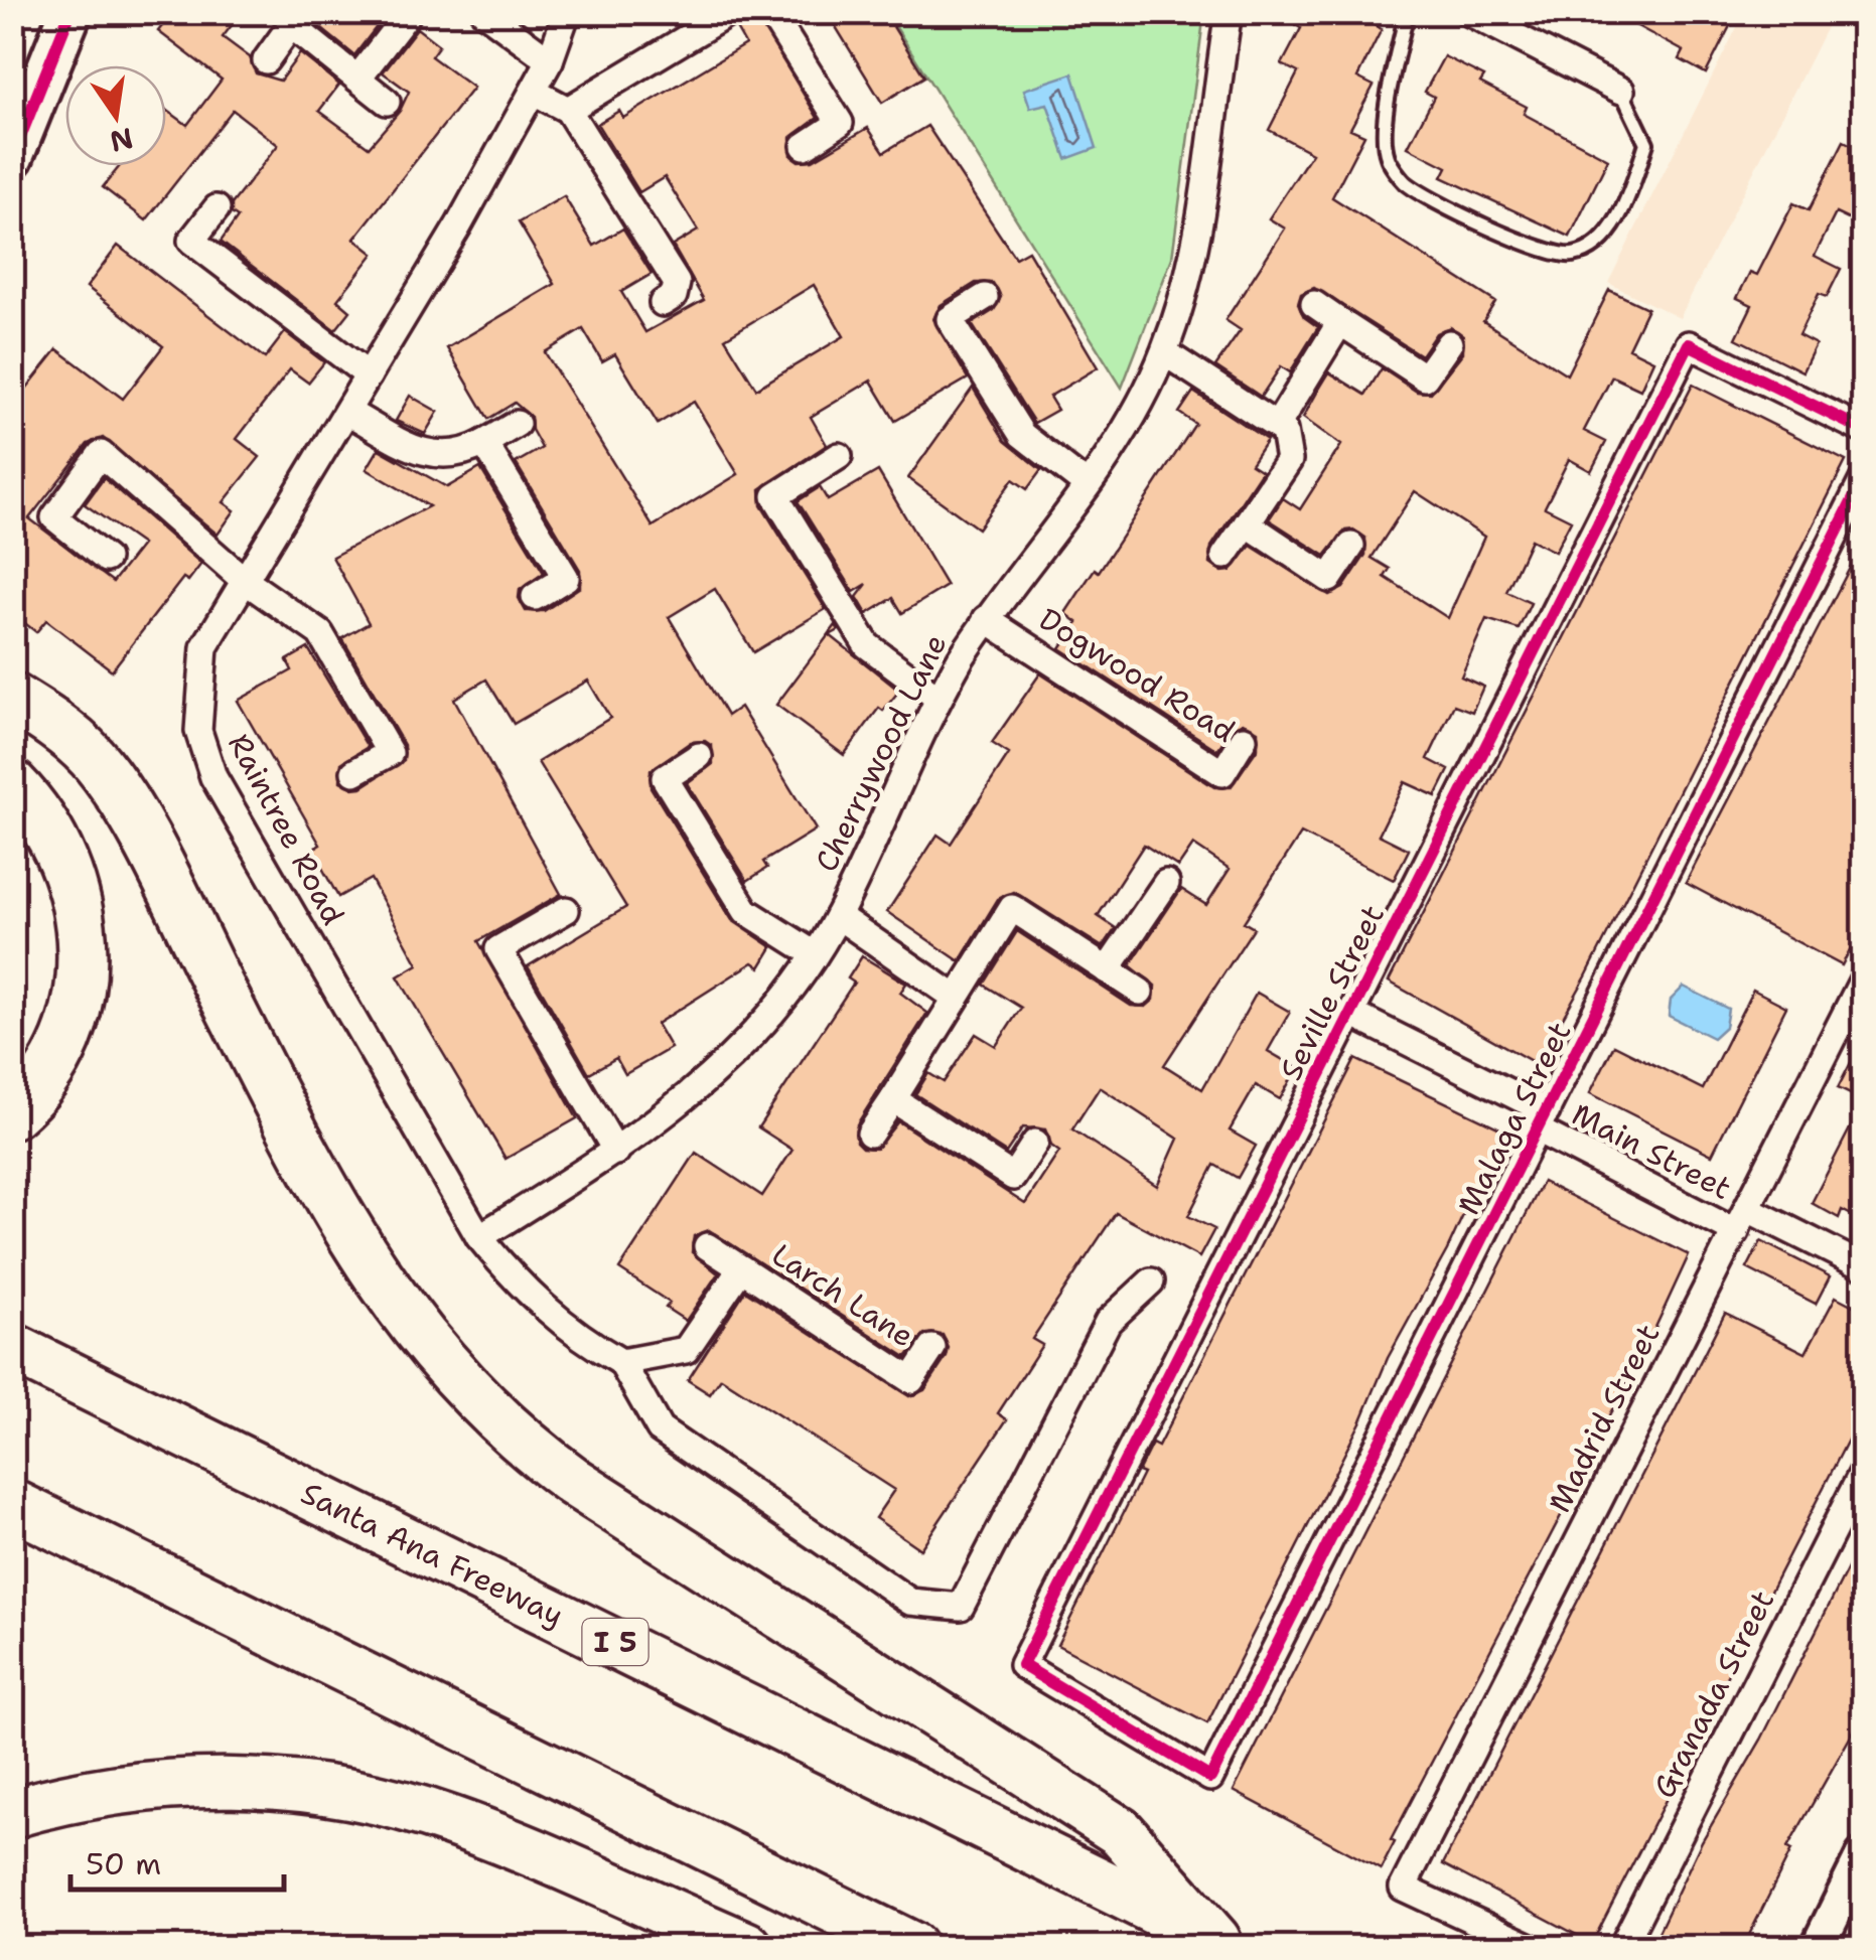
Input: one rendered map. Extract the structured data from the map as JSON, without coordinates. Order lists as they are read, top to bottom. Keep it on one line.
{"streets":{"highway":["Santa Ana Freeway","I 5"],"street":["Dogwood Road","Cherrywood Lane","Raintree Road","Seville Street","Malaga Street","Main Street","Larch Lane","Madrid Street","Granada Street"]},"crossings":[["Dogwood Road","Cherrywood Lane"],["Cherrywood Lane","Raintree Road"],["Raintree Road","Larch Lane"],["Seville Street","Malaga Street"],["Seville Street","Main Street"],["Malaga Street","Main Street"],["Main Street","Madrid Street"]],"scale_bar":"50 m","north":"bottom"}
